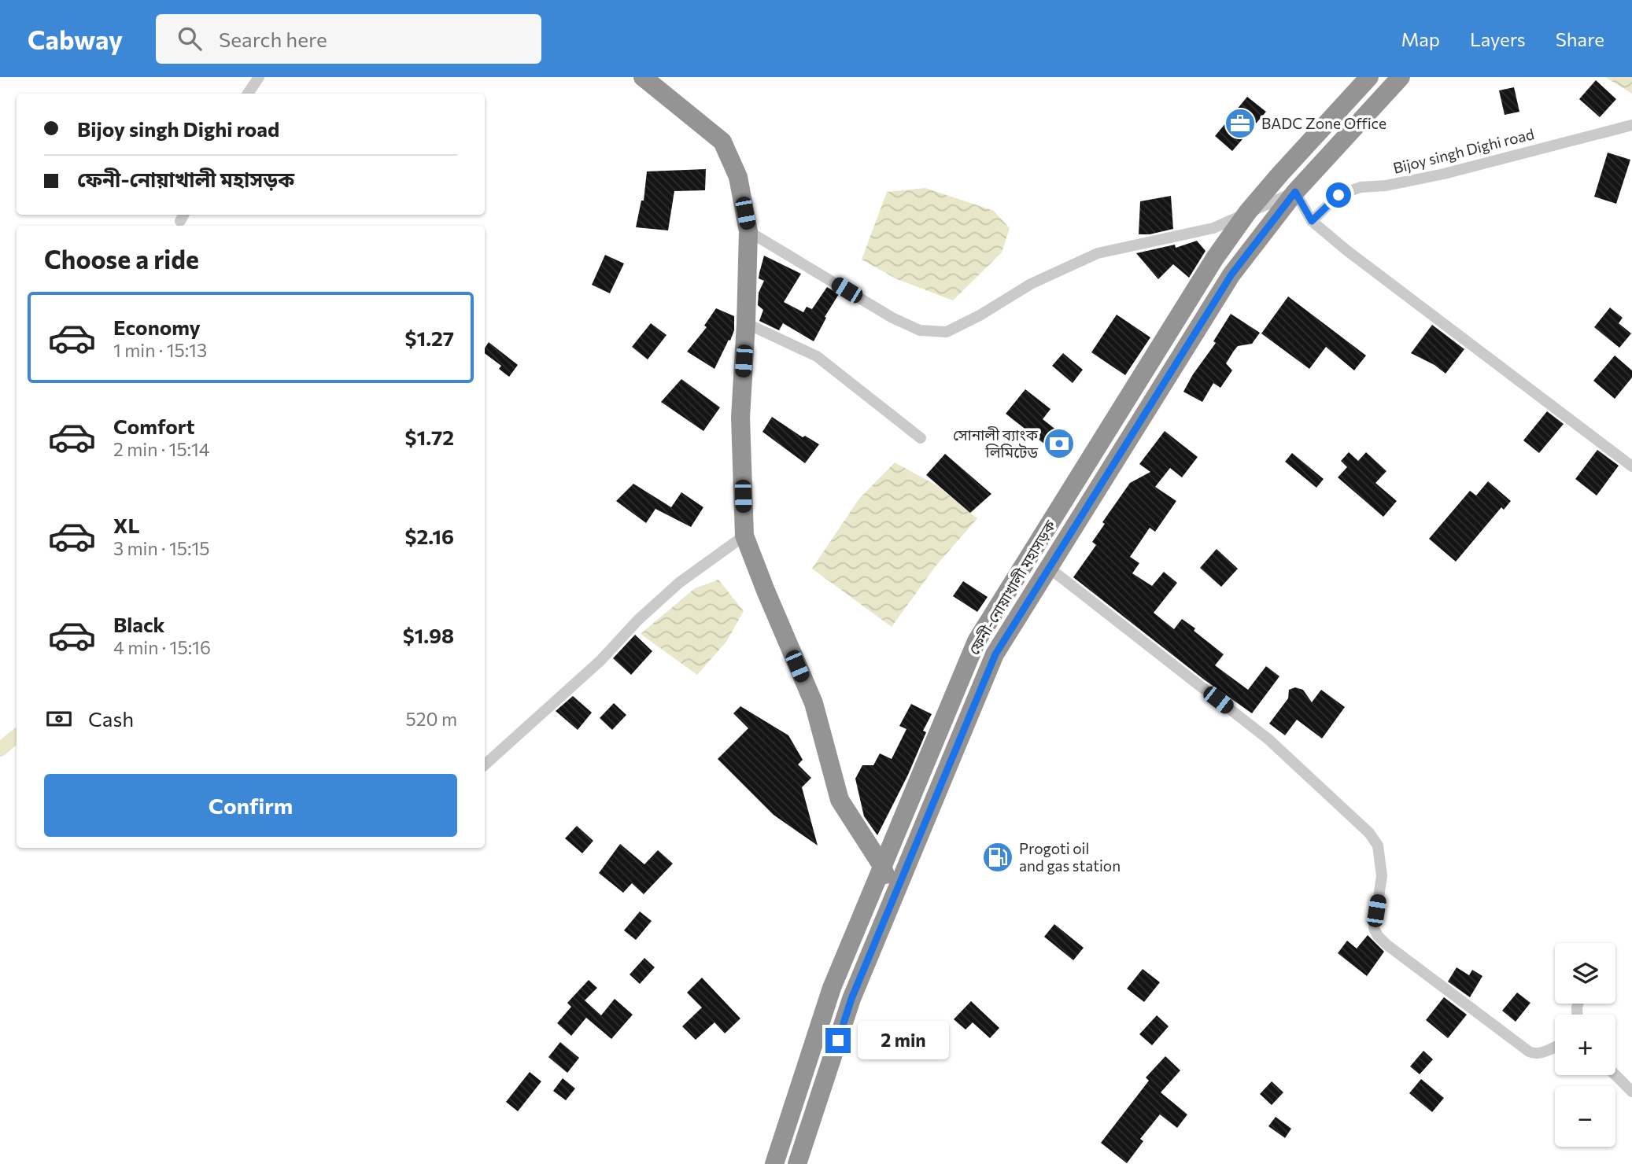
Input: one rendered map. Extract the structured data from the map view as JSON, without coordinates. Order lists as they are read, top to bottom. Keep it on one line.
{"streets":{"highway":["ফেনী-নোয়াখালী মহাসড়ক"],"street":["Bijoy singh Dighi road"]},"places":{"office":["BADC Zone Office"],"bank":["সোনালী ব্যাংক লিমিটেড"],"fuel station":["Progoti oil and gas station"]},"page":{"header":"Cabway","search":"Search here","nav":["Map","Layers","Share"],"banner":["Bijoy singh Dighi road","ফেনী-নোয়াখালী মহাসড়ক"],"heading":"Choose a ride","list":[{"name":"Economy","note":"1 min · 15:13","value":"$1.27"},{"name":"Comfort","note":"2 min · 15:14","value":"$1.72"},{"name":"XL","note":"3 min · 15:15","value":"$2.16"},{"name":"Black","note":"4 min · 15:16","value":"$1.98"}],"pay":["Cash","520 m"],"buttons":"Confirm","map_buttons":["+","−"],"bubble":"2 min"}}
